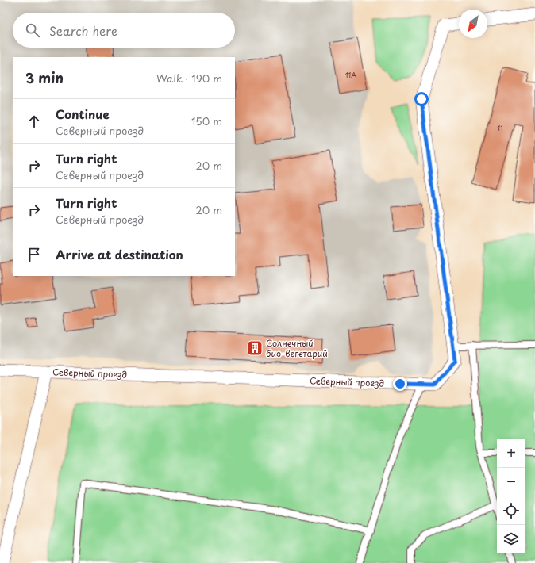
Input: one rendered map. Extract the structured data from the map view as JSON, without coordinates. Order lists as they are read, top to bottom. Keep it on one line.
{"streets":{"street":["Северный проезд"]},"places":{"building":["Солнечный био-вегетарий"]},"house_numbers":["11А","11"],"north":"bottom left","page":{"search":"Search here","heading":["3 min","Walk · 190 m"],"list":[["Continue","Северный проезд","150 m"],["Turn right","Северный проезд","20 m"],["Turn right","Северный проезд","20 m"],"Arrive at destination"],"map_buttons":["+","−"]}}
